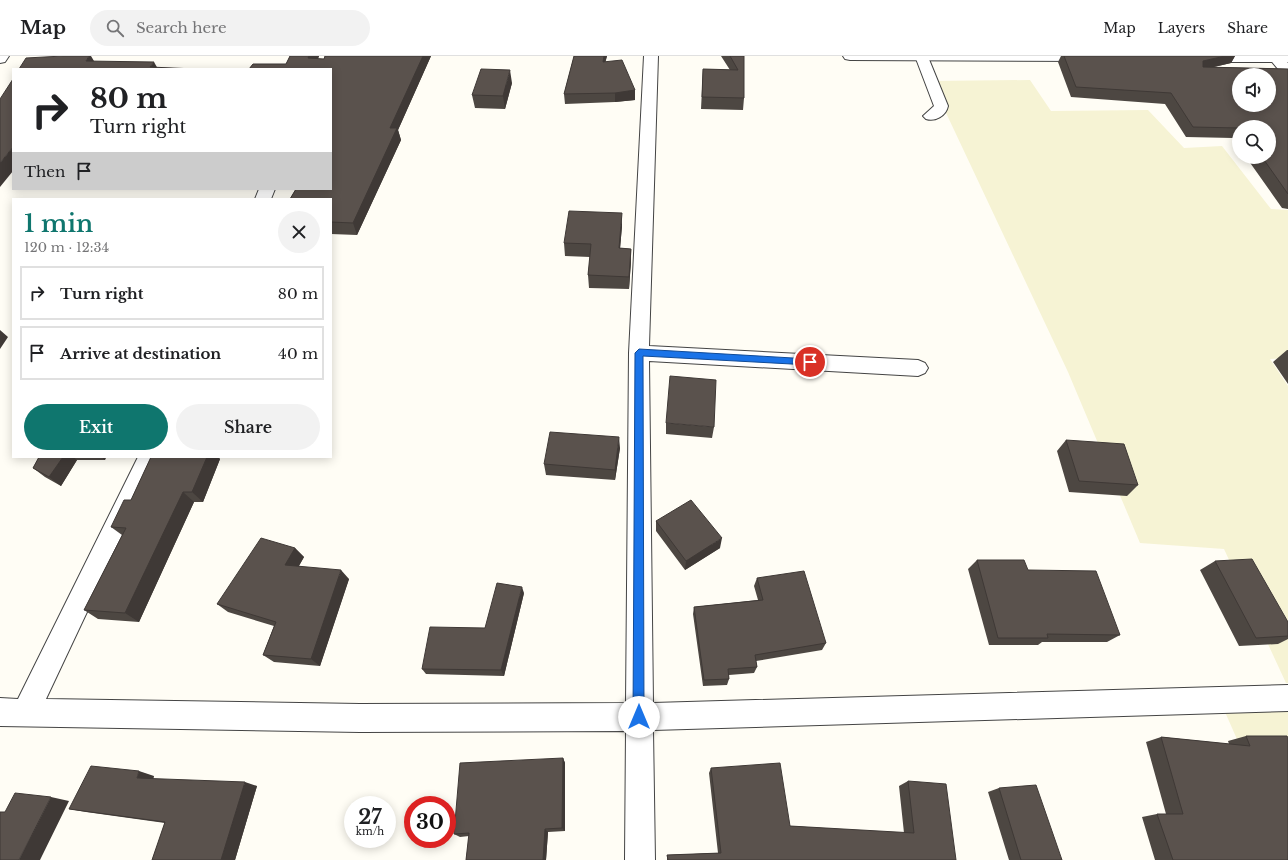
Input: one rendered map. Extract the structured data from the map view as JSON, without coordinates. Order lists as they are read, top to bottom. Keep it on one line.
{"page":{"header":"Map","search":"Search here","nav":["Map","Layers","Share"],"turn":["80 m","Turn right"],"then":"Then","heading":["1 min","120 m · 12:34"],"list":[{"name":"Turn right","value":"80 m"},{"name":"Arrive at destination","value":"40 m"}],"buttons":["Exit","Share"],"speed":"27 km/h","limit":"30"}}
